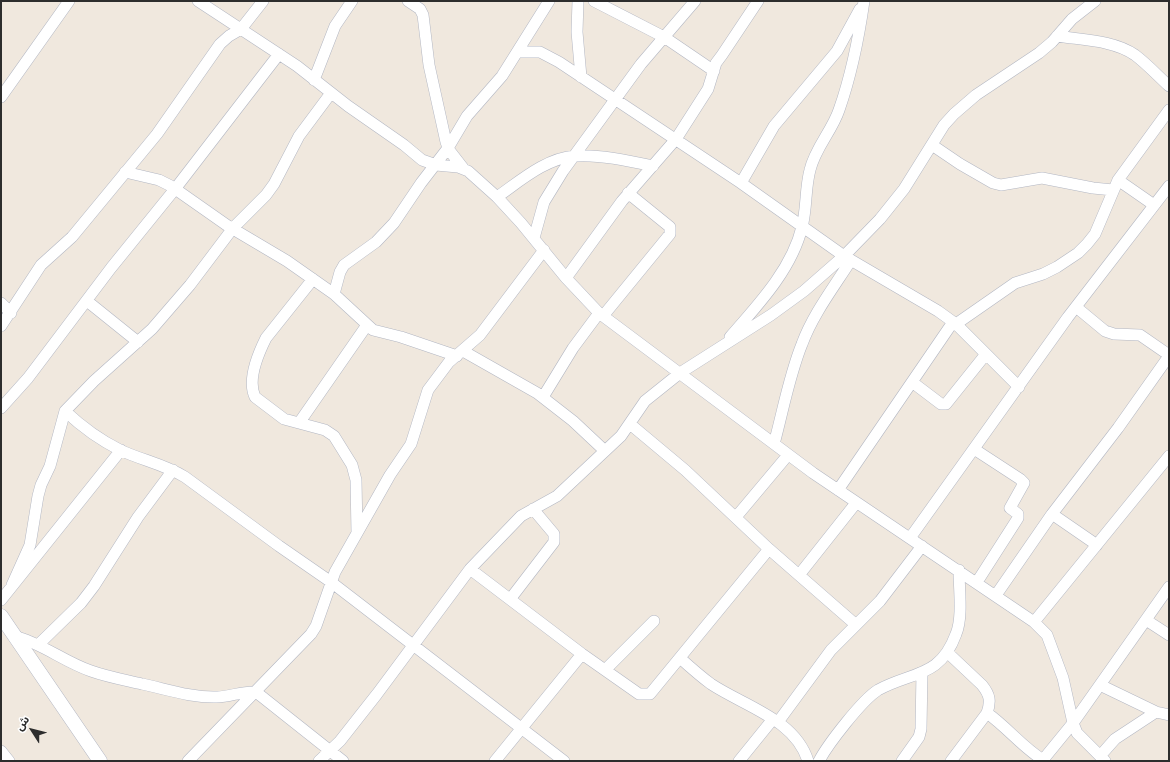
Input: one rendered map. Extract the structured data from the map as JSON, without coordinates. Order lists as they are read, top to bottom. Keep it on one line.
{"north":"top left"}
